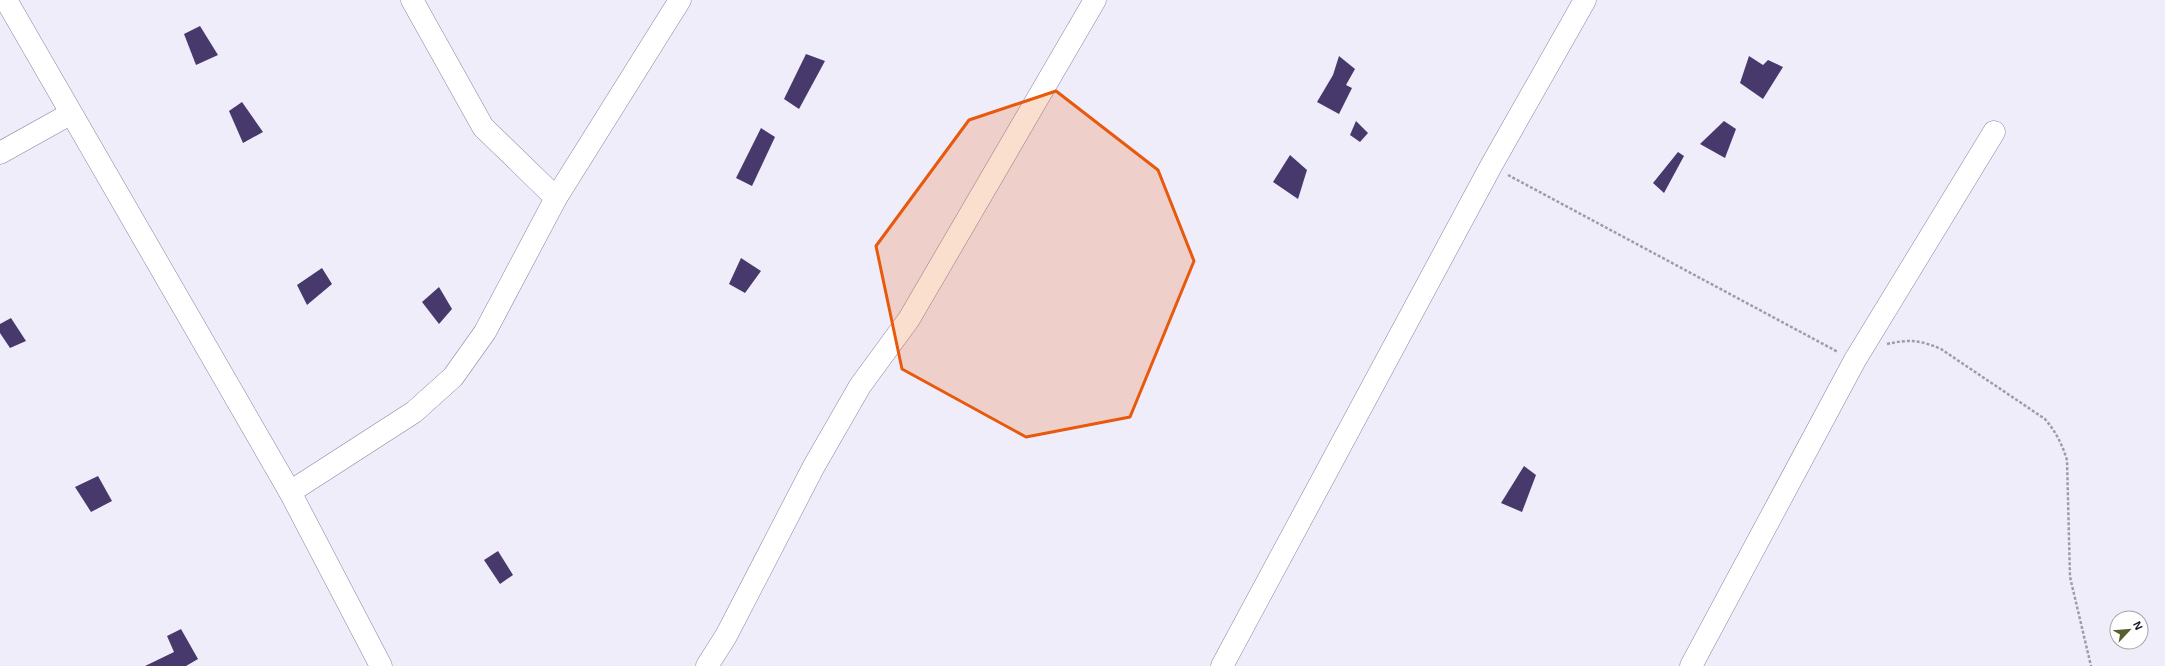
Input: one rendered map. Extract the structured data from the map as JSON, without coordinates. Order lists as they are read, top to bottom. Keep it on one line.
{"north":"top right"}
